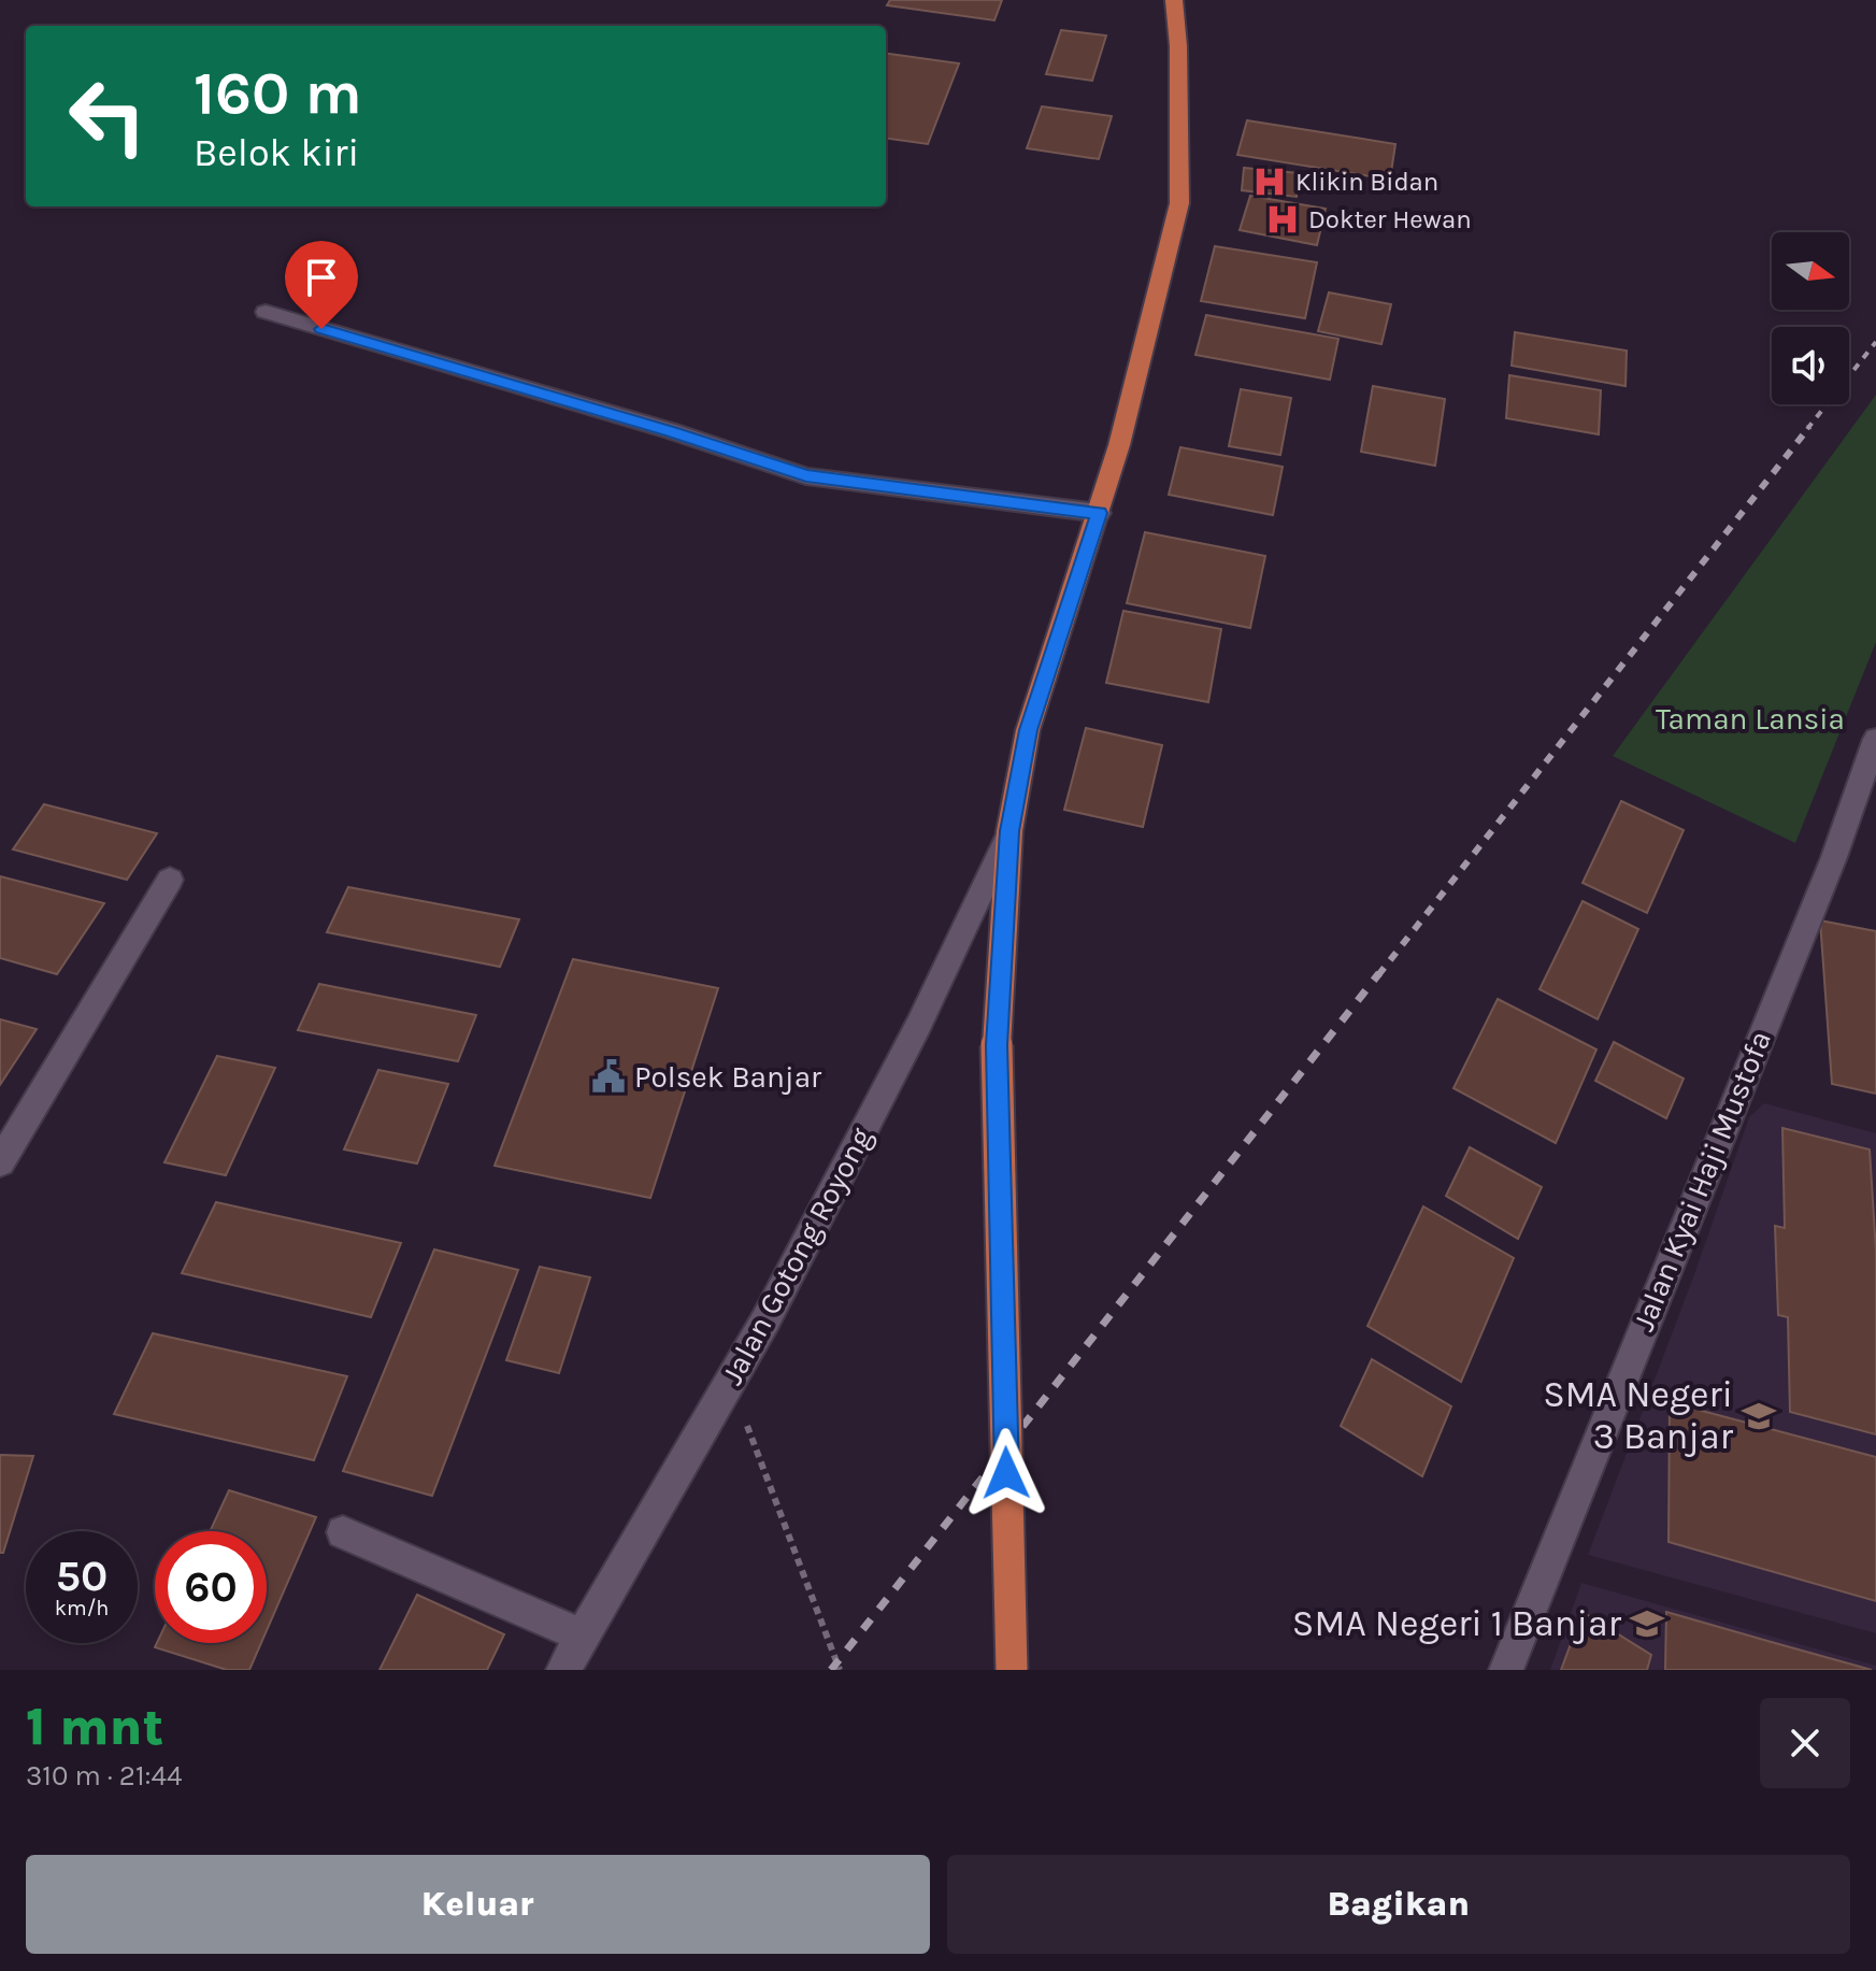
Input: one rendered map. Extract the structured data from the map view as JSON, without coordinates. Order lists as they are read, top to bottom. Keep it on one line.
{"streets":{"street":["Jalan Kyai Haji Mustofa","Jalan Gotong Royong"]},"parks":["Taman Lansia"],"places":{"hospital":["Klikin Bidan","Dokter Hewan"],"public building":["Polsek Banjar"],"school or university":["SMA Negeri 3 Banjar","SMA Negeri 1 Banjar"]},"north":"right","page":{"turn":["160 m","Belok kiri"],"speed":"50 km/h","limit":"60","heading":["1 mnt","310 m · 21:44"],"buttons":["Keluar","Bagikan"]}}
